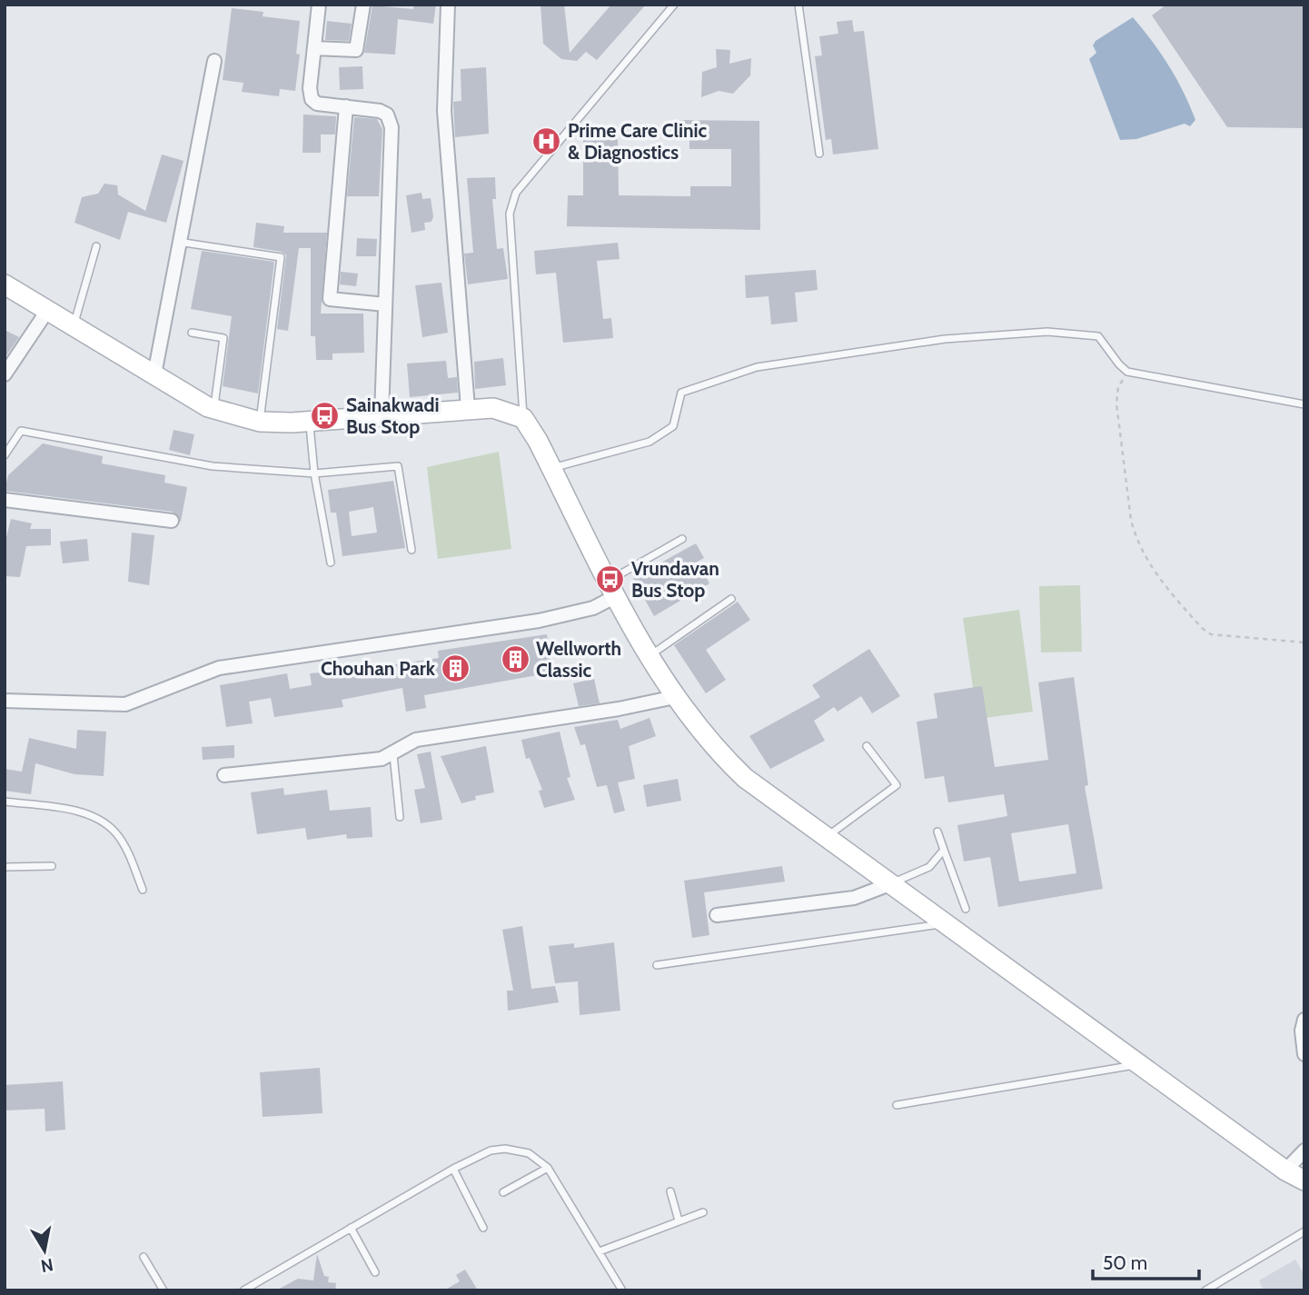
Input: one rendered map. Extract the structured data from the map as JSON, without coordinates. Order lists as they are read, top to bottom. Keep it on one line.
{"places":{"hospital":["Prime Care Clinic & Diagnostics"],"bus stop":["Sainakwadi Bus Stop","Vrundavan Bus Stop"],"building":["Wellworth Classic","Chouhan Park"]},"scale_bar":"50 m","north":"bottom"}
